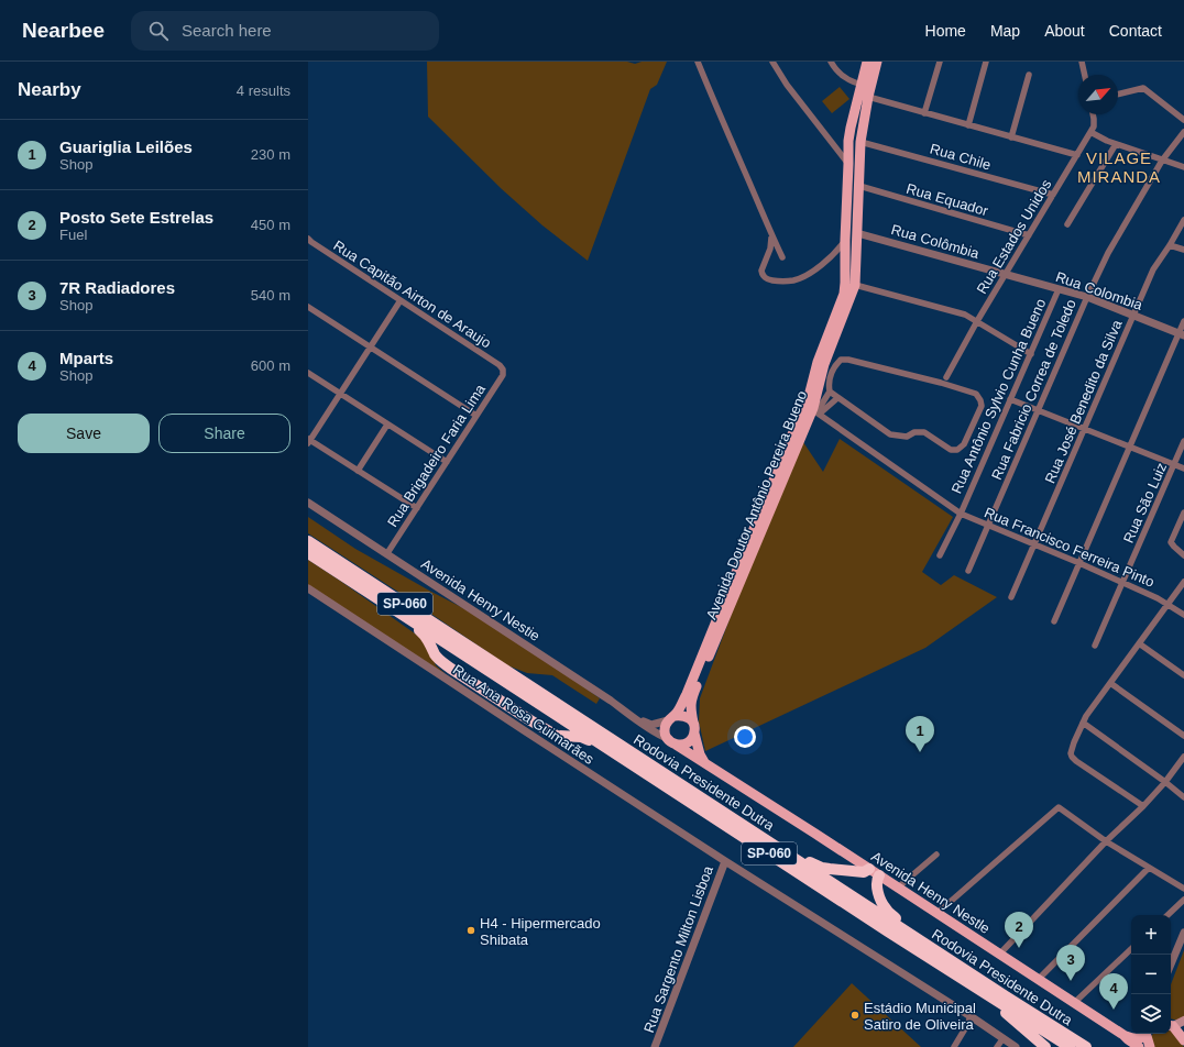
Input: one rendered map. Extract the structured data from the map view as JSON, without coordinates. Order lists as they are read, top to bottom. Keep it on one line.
{"streets":{"highway":["SP-060","Rodovia Presidente Dutra"],"main road":["Avenida Doutor Antônio Pereira Bueno","Avenida Henry Nestle"],"street":["Rua Chile","Rua Equador","Rua Estados Unidos","Rua Colômbia","Rua Colombia","Rua Capitão Airton de Araujo","Rua Fabricio Correa de Toledo","Rua Antônio Sylvio Cunha Bueno","Rua José Benedito da Silva","Rua Brigadeiro Faria Lima","Rua São Luiz","Rua Francisco Ferreira Pinto","Avenida Henry Nestie","Rua Ana Rosa Guimarães","Rua Sargento Milton Lisboa"]},"crossings":[["Rua Chile","Rua Estados Unidos"],["Rua Chile","Avenida Doutor Antônio Pereira Bueno"],["Rua Equador","Rua Estados Unidos"],["Rua Equador","Avenida Doutor Antônio Pereira Bueno"],["Rua Estados Unidos","Rua Colômbia"],["Rua Estados Unidos","Rua Colombia"],["Rua Colômbia","Rua Colombia"],["Rua Colômbia","Avenida Doutor Antônio Pereira Bueno"],["Rua Colombia","Rua Fabricio Correa de Toledo"],["Rua Colombia","Rua Antônio Sylvio Cunha Bueno"],["Rua Colombia","Rua José Benedito da Silva"],["Rua Capitão Airton de Araujo","Rua Brigadeiro Faria Lima"],["Rua Fabricio Correa de Toledo","Rua Francisco Ferreira Pinto"],["Rua Antônio Sylvio Cunha Bueno","Rua Francisco Ferreira Pinto"],["Rua José Benedito da Silva","Rua Francisco Ferreira Pinto"],["Rua Brigadeiro Faria Lima","Avenida Henry Nestie"],["Rua São Luiz","Rua Francisco Ferreira Pinto"],["Avenida Doutor Antônio Pereira Bueno","Rua Francisco Ferreira Pinto"],["Avenida Doutor Antônio Pereira Bueno","Avenida Henry Nestie"],["Avenida Doutor Antônio Pereira Bueno","Avenida Henry Nestle"],["Avenida Henry Nestie","Avenida Henry Nestle"],["Rua Ana Rosa Guimarães","Rua Sargento Milton Lisboa"]],"districts":["VILAGE MIRANDA"],"places":["H4 - Hipermercado Shibata","Estádio Municipal Satiro de Oliveira"],"north":"top right","page":{"header":"Nearbee","search":"Search here","nav":["Home","Map","About","Contact"],"heading":["Nearby","4 results"],"list":[{"mark":"1","name":"Guariglia Leilões","note":"Shop","value":"230 m"},{"mark":"2","name":"Posto Sete Estrelas","note":"Fuel","value":"450 m"},{"mark":"3","name":"7R Radiadores","note":"Shop","value":"540 m"},{"mark":"4","name":"Mparts","note":"Shop","value":"600 m"}],"buttons":["Save","Share"],"pins":["1","2","3","4"],"map_buttons":["+","−"]}}
